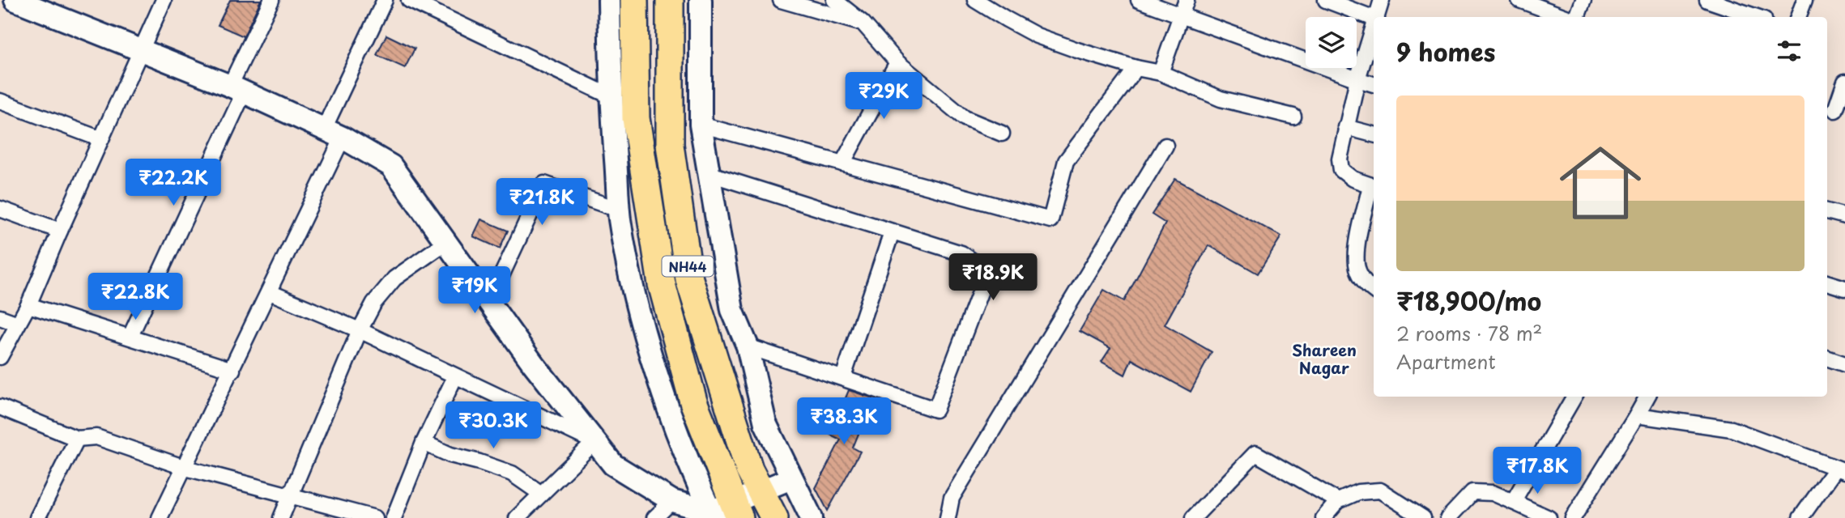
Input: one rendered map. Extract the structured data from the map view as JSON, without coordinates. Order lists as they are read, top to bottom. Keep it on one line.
{"streets":{"highway":["NH44"]},"districts":["Shareen Nagar"],"page":{"heading":"9 homes","price":["₹29K","₹22.2K","₹21.8K","₹18.9K","₹19K","₹22.8K","₹38.3K","₹30.3K","₹17.8K"],"list":[{"name":"₹18,900/mo","note":"2 rooms · 78 m² · Apartment"}]}}
